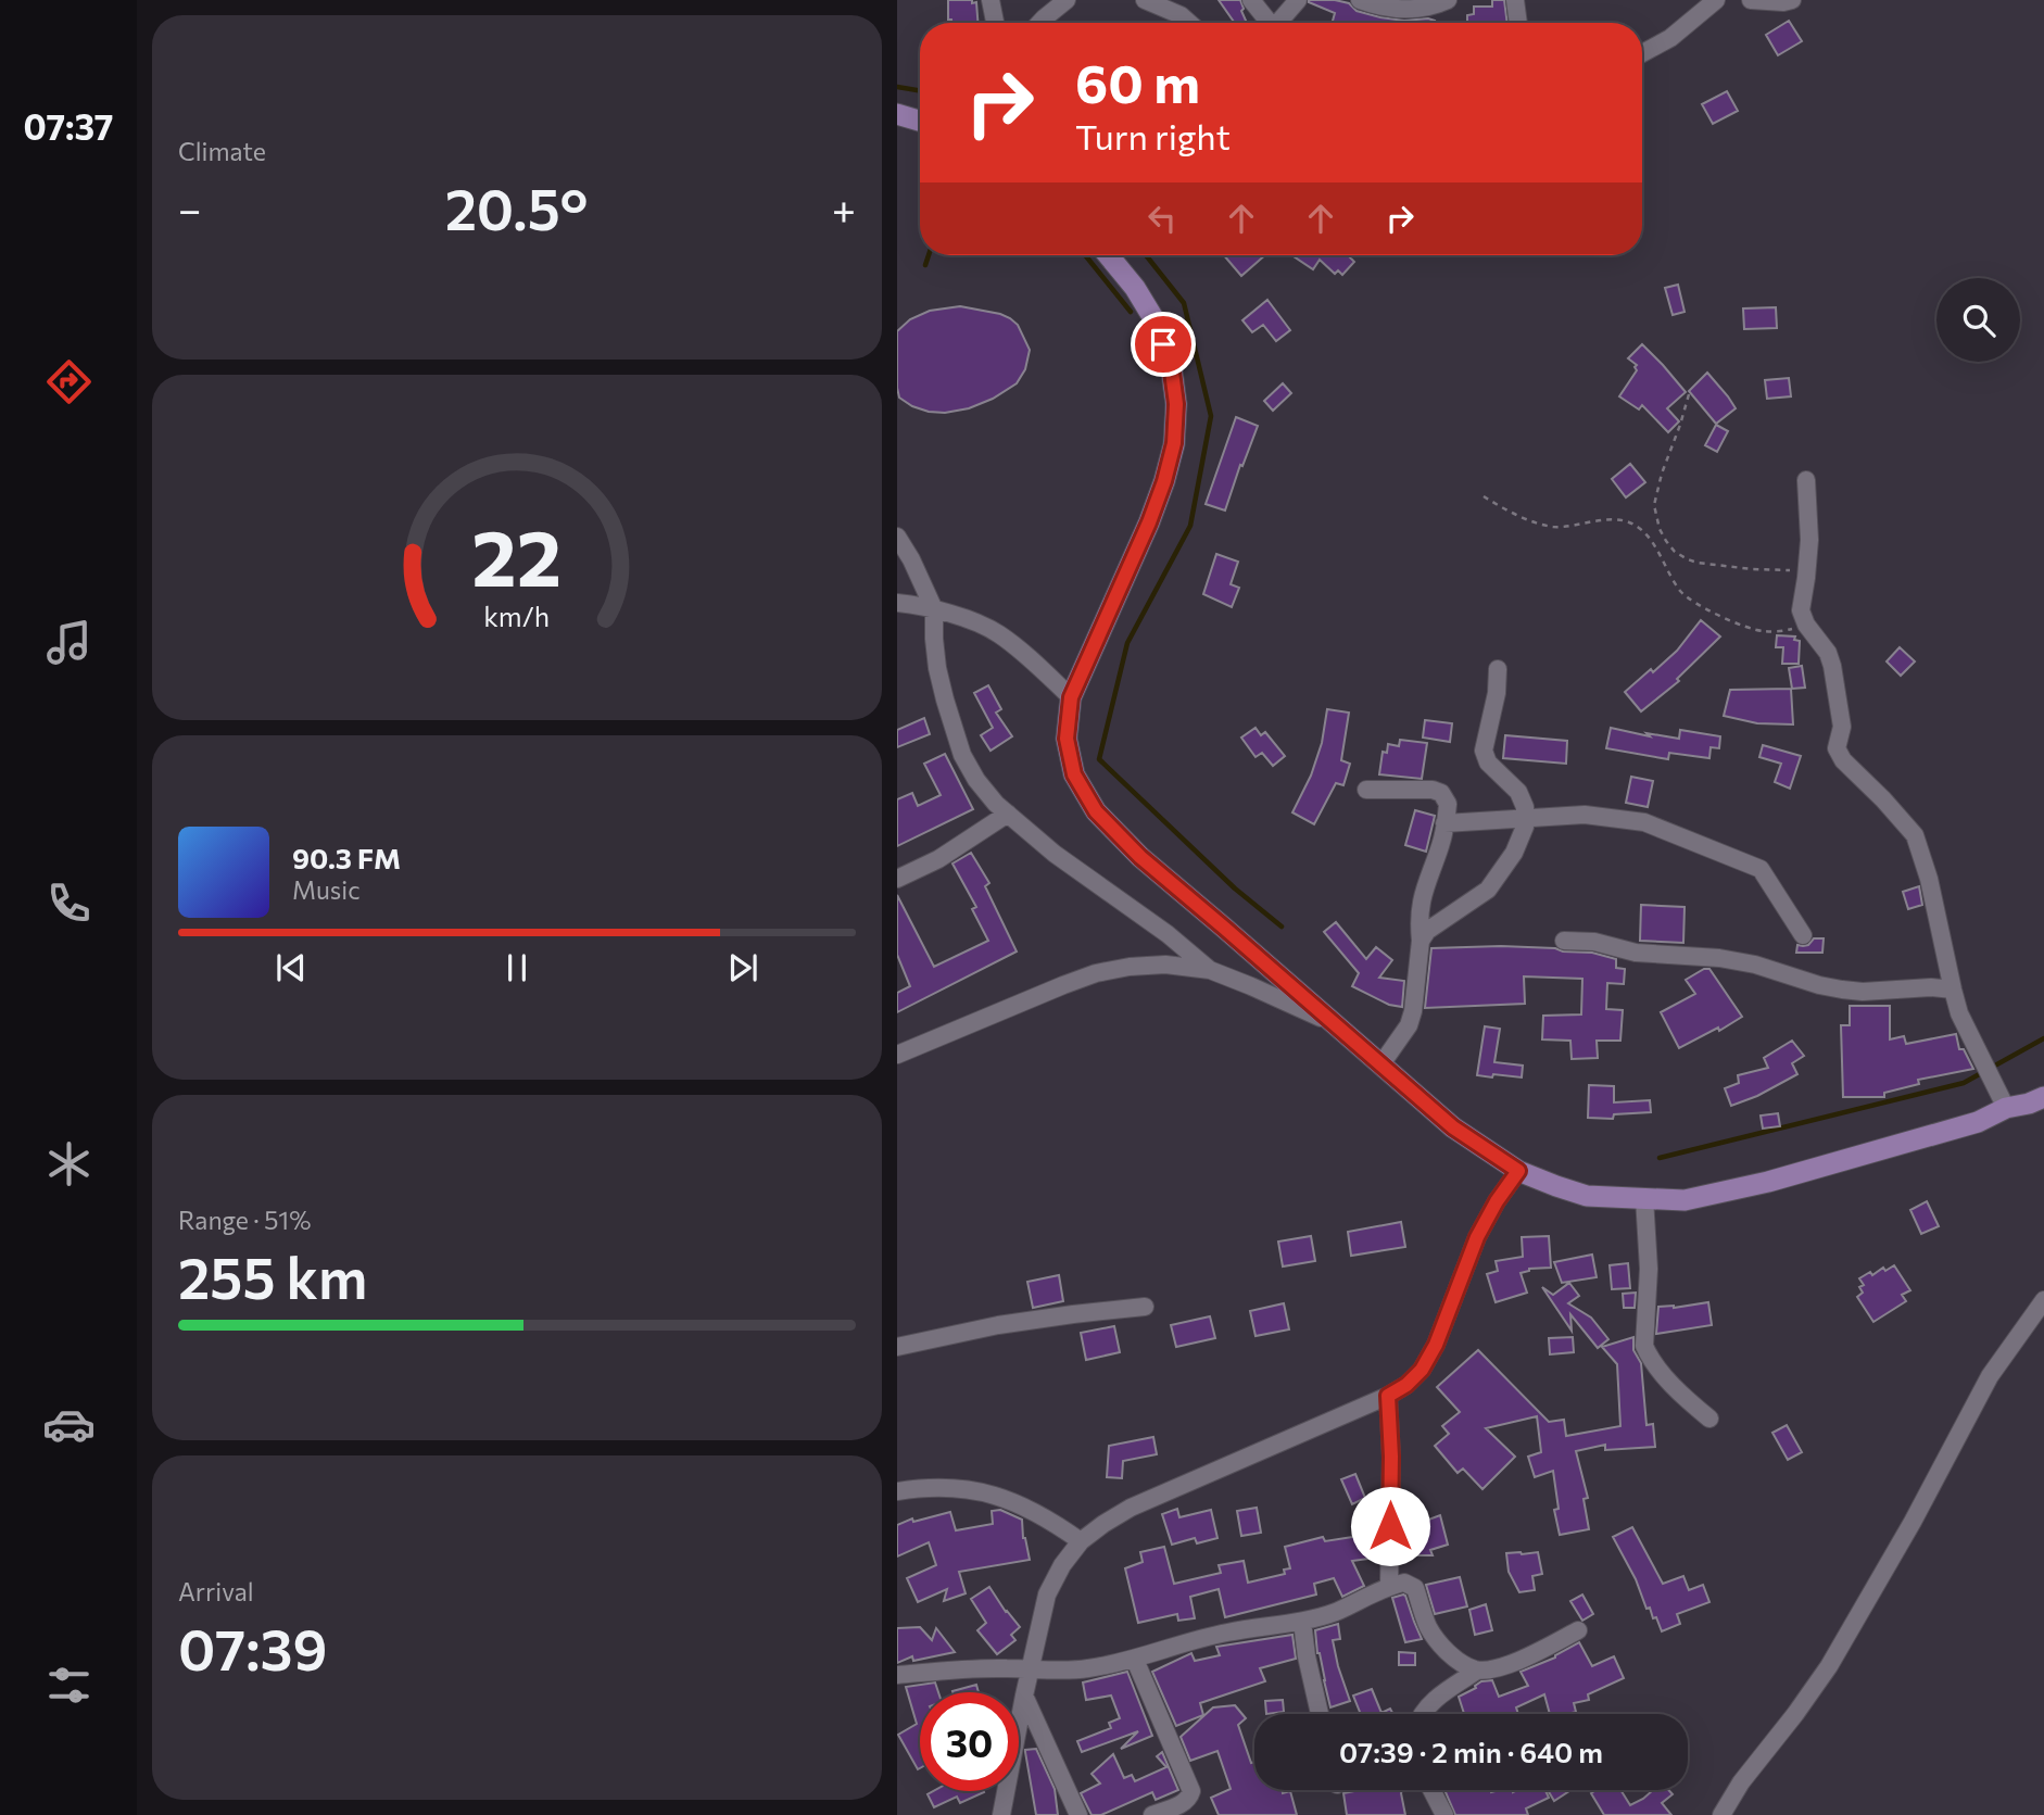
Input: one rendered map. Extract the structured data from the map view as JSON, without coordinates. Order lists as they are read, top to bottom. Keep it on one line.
{"page":{"tabs":"07:37","tile":["Climate",["Range · 51%","255 km"],["Arrival","07:39"]],"turn":["60 m","Turn right"],"heat":["−","20.5°","+"],"song":["90.3 FM","Music"],"limit":"30","trip":"07:39 · 2 min · 640 m","gauge":["22","km/h"]}}
